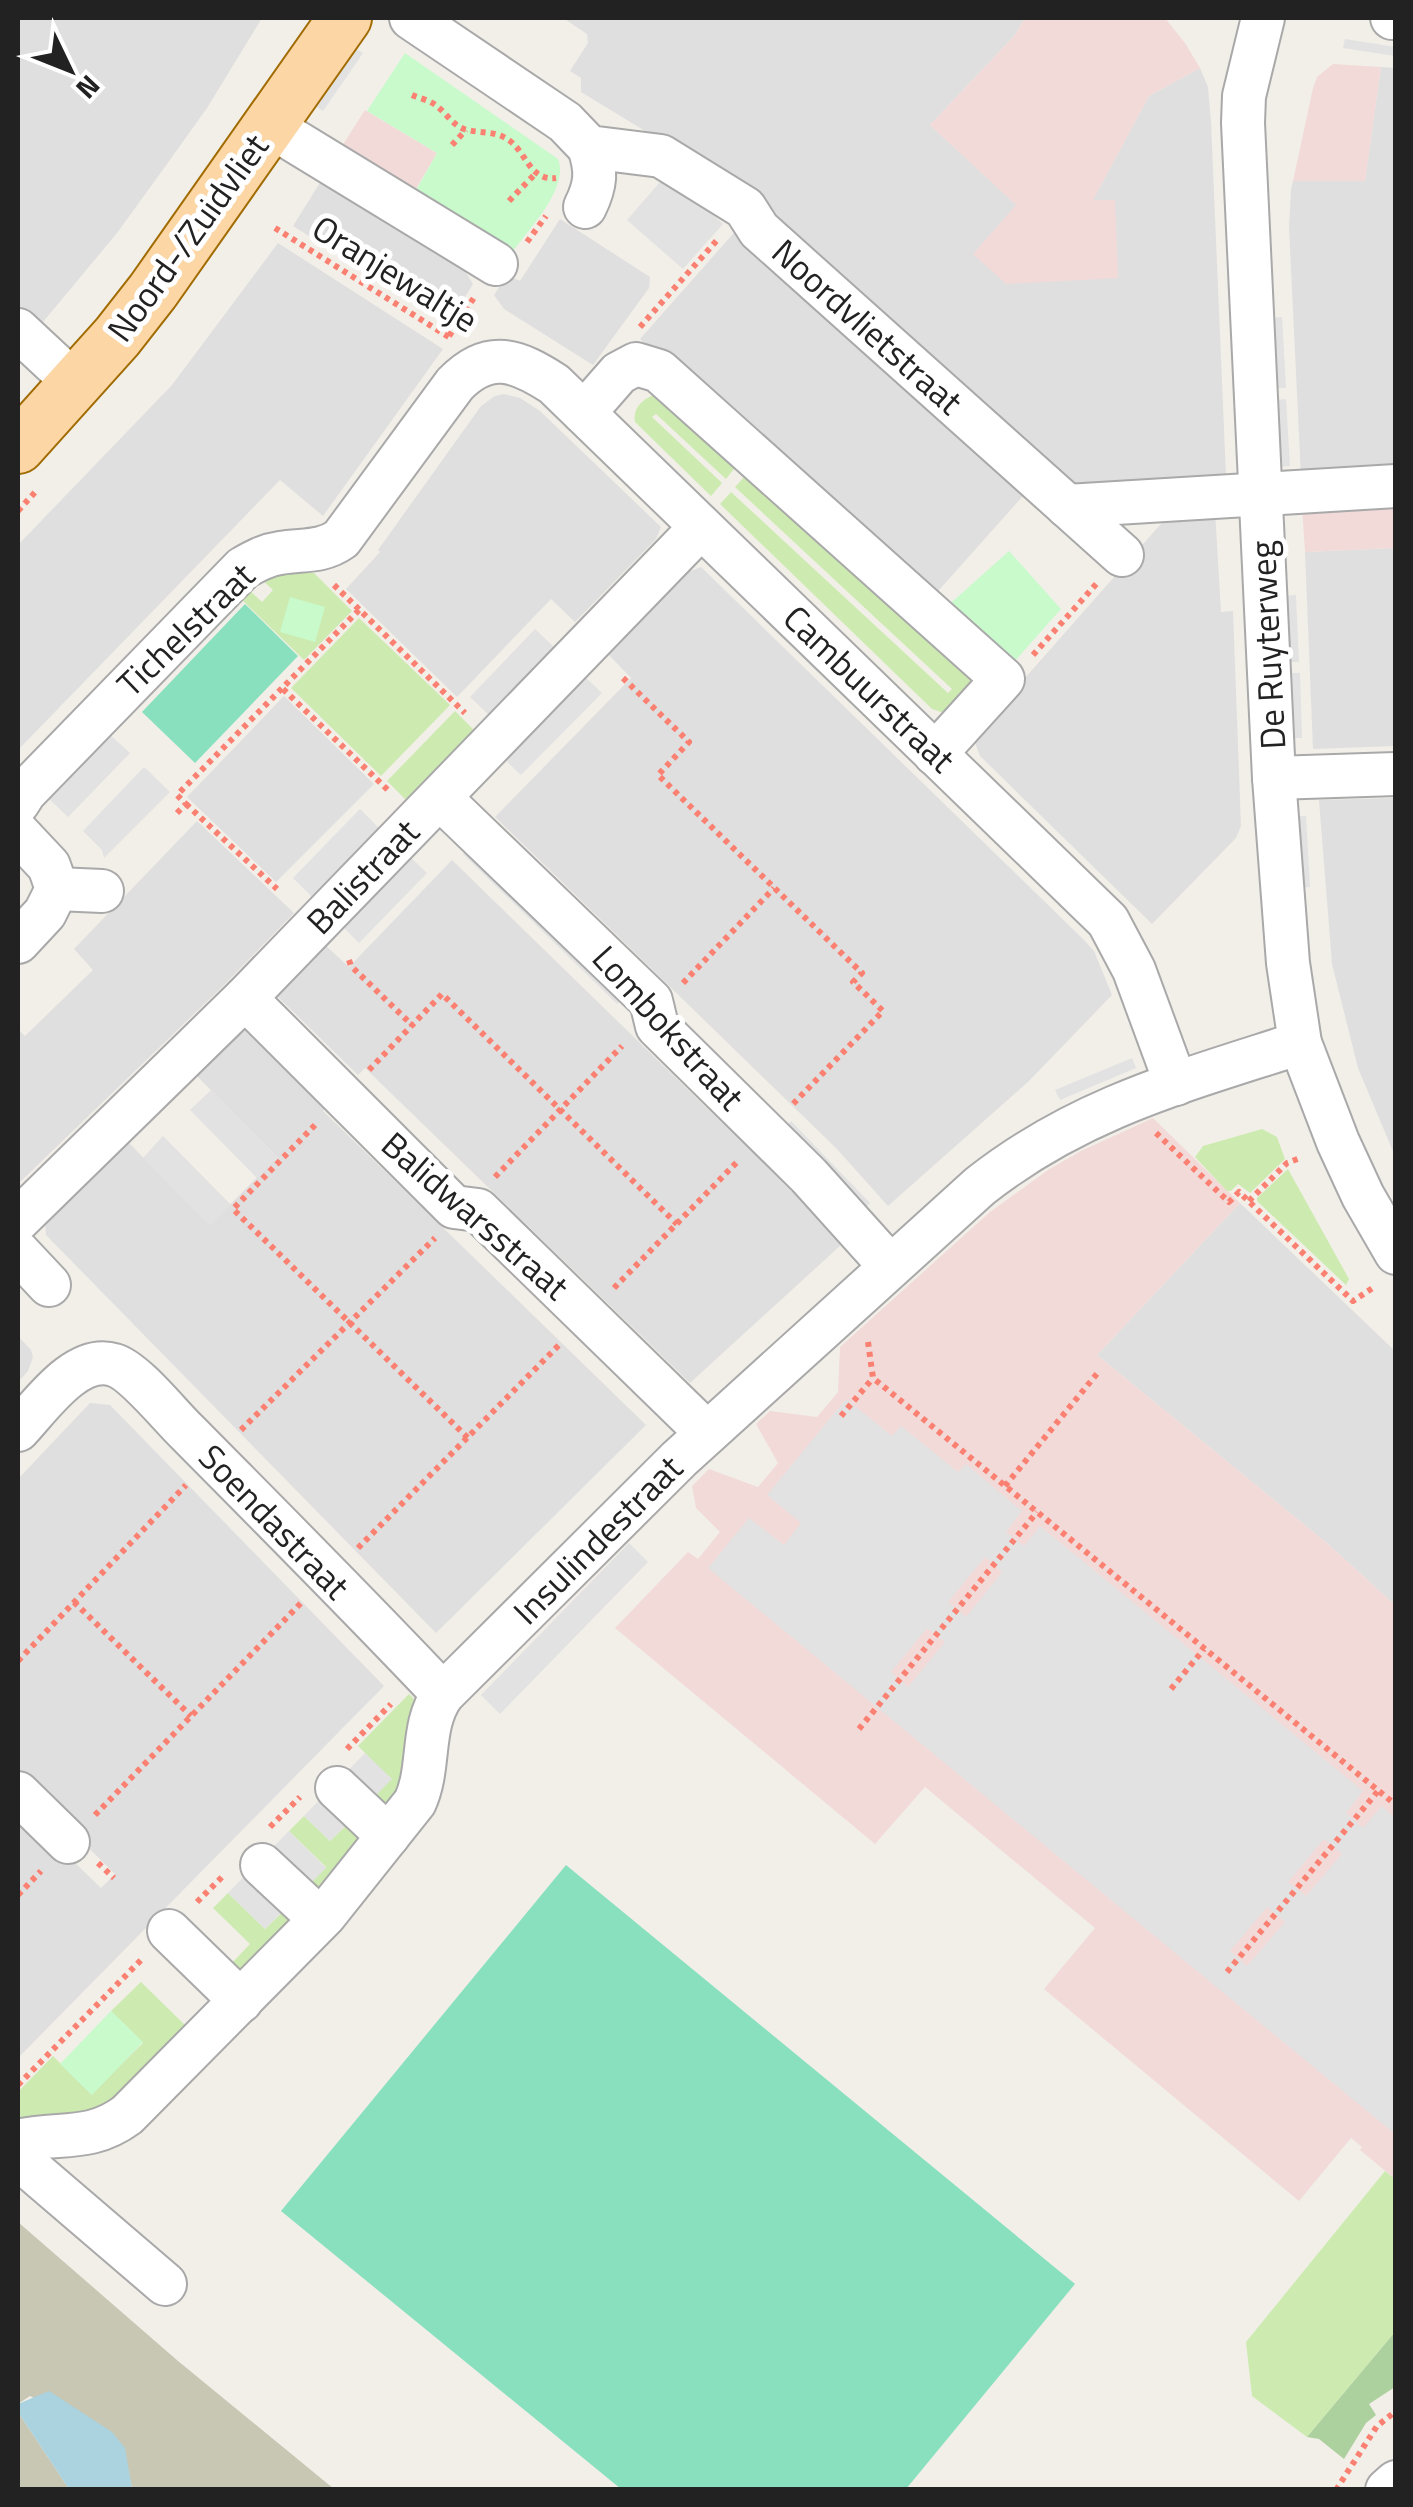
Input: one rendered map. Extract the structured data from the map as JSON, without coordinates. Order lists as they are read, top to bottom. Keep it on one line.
{"streets":{"main road":["Noord-/Zuidvliet"],"street":["Noordvlietstraat","Tichelstraat","De Ruyterweg","Cambuurstraat","Balistraat","Lombokstraat","Balidwarsstraat","Soendastraat","Insulindestraat"],"path":["Oranjewaltje"]},"crossings":[["Oranjewaltje","Cambuurstraat"],["De Ruyterweg","Insulindestraat"],["Cambuurstraat","Balistraat"],["Cambuurstraat","Insulindestraat"],["Balistraat","Lombokstraat"],["Balistraat","Balidwarsstraat"],["Lombokstraat","Insulindestraat"],["Balidwarsstraat","Insulindestraat"],["Soendastraat","Insulindestraat"]],"north":"bottom right"}
